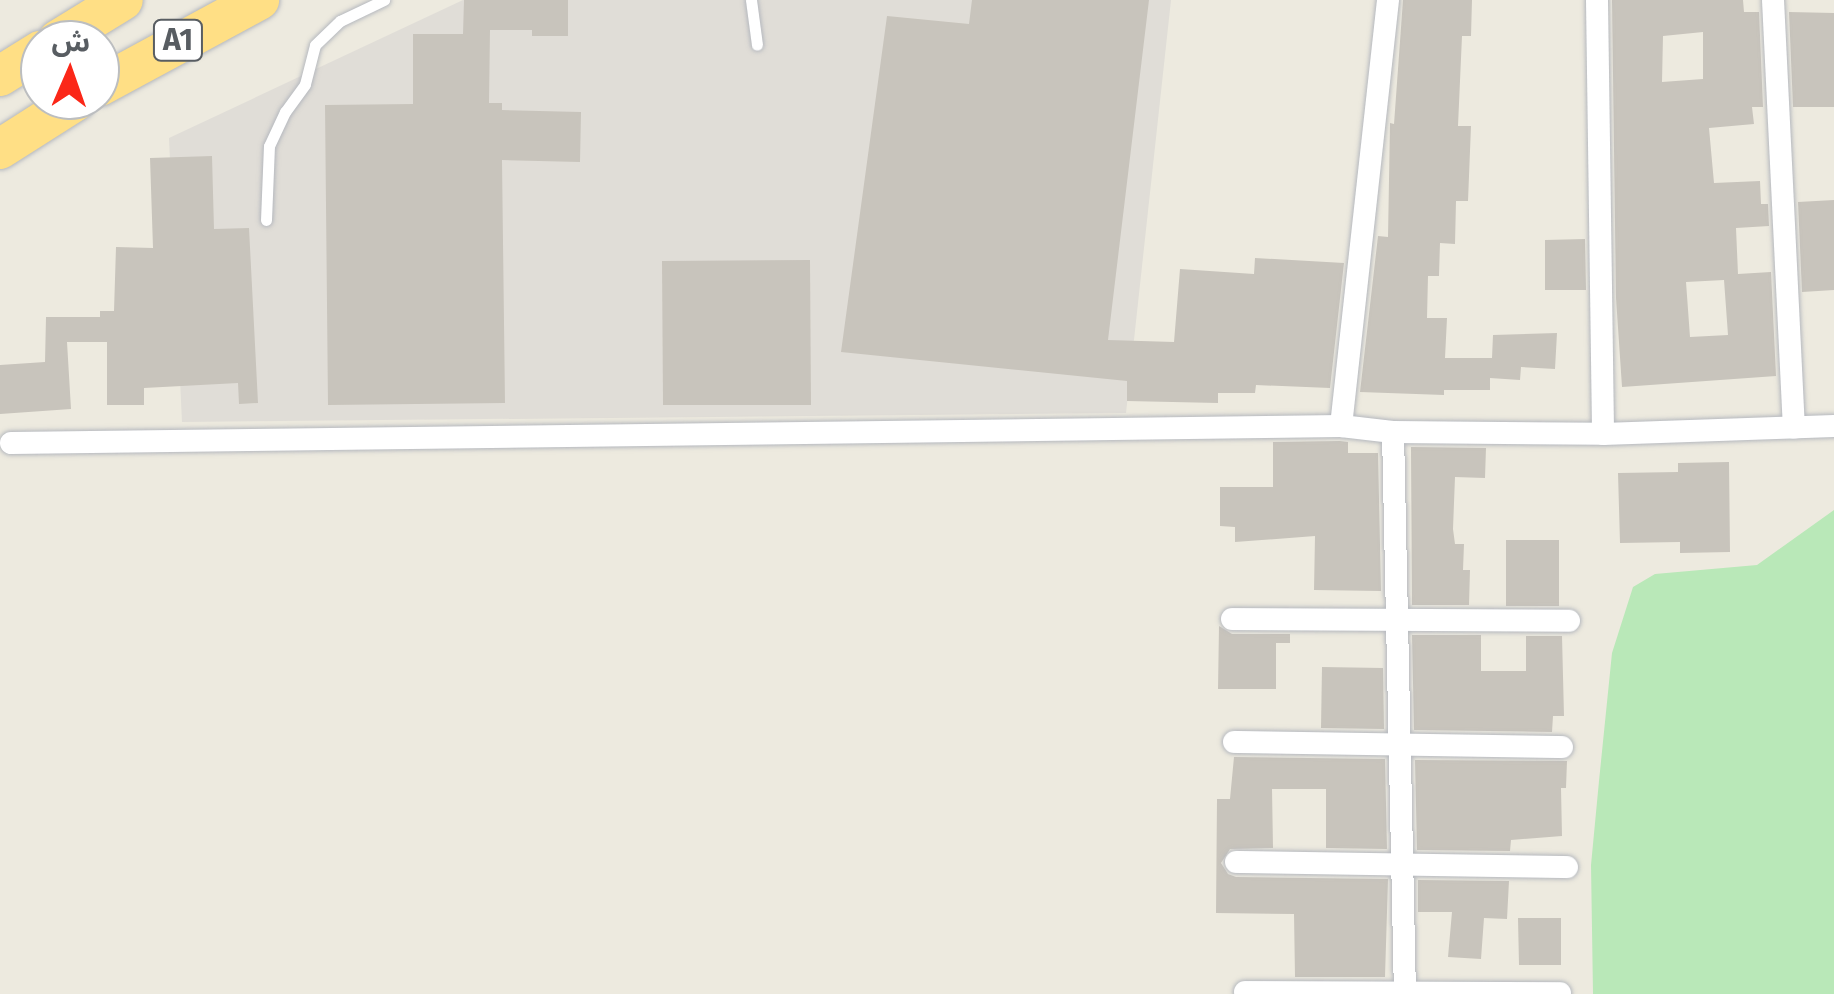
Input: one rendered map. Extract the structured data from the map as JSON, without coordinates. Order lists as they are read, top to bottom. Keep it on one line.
{"streets":{"highway":["A1"]},"north":"top"}
